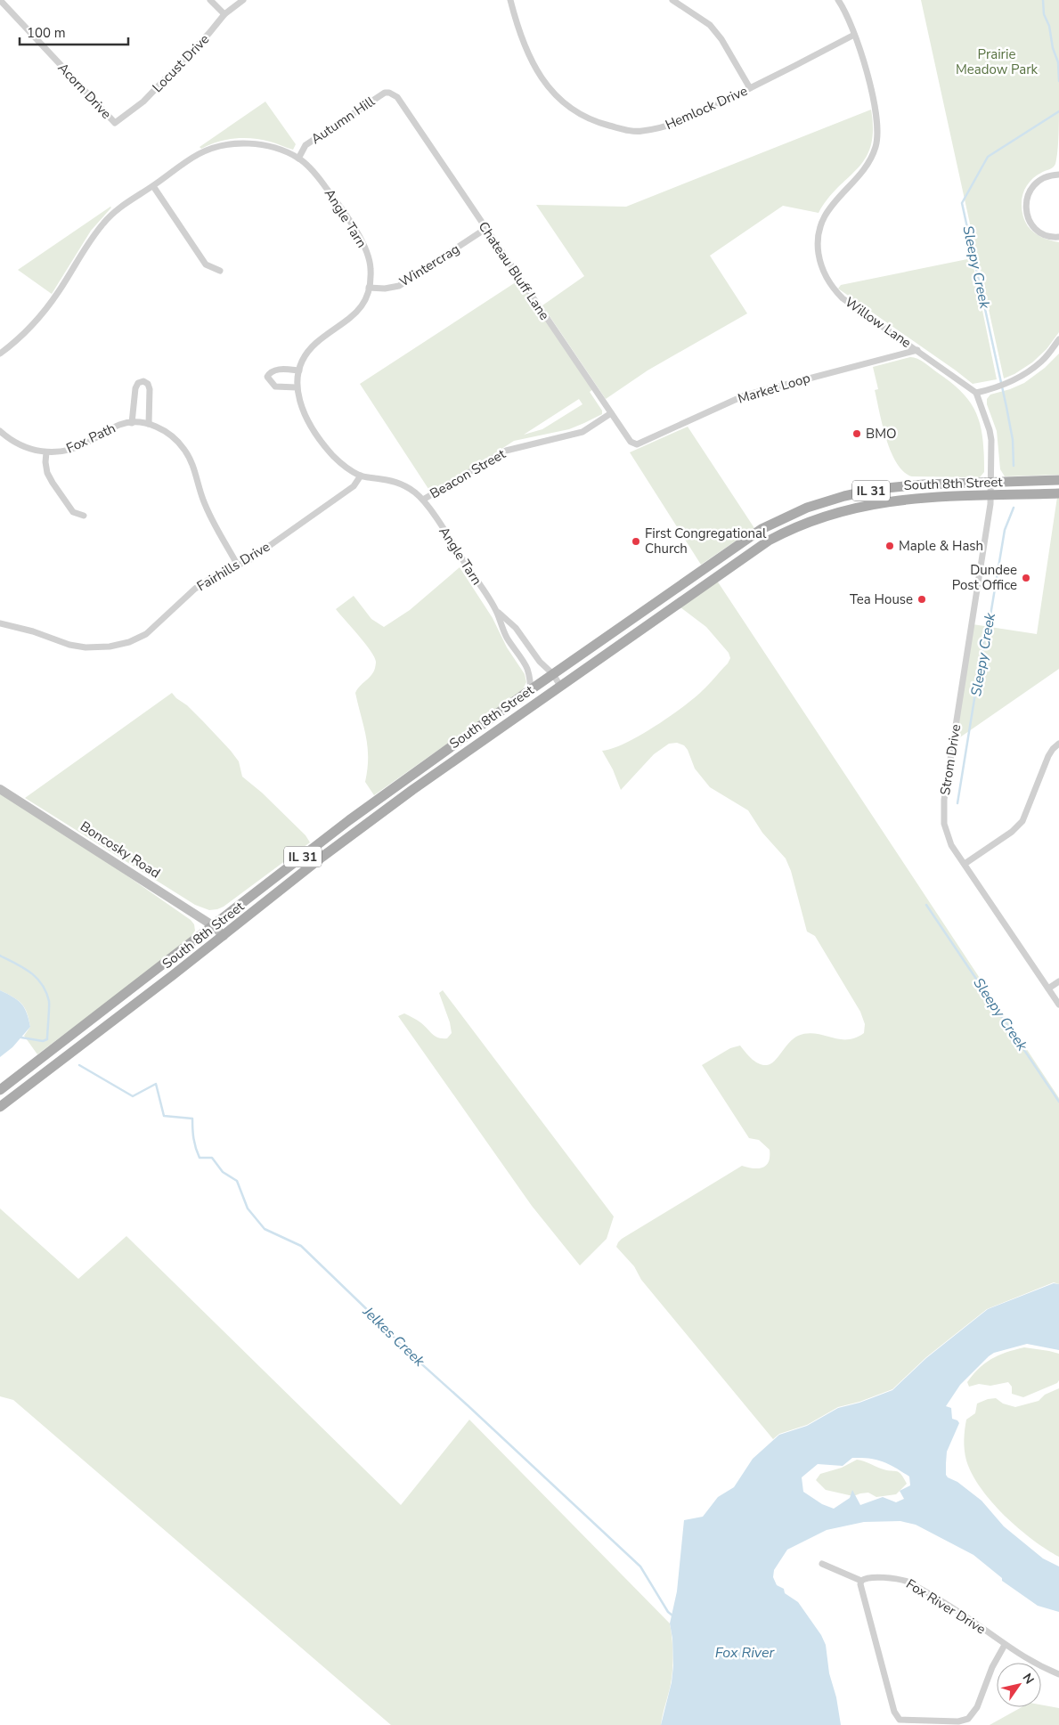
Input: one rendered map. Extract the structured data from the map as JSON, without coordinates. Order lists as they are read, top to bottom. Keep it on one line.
{"streets":{"main road":["South 8th Street","IL 31"],"street":["Locust Drive","Acorn Drive","Hemlock Drive","Autumn Hill","Angle Tarn","Wintercrag","Chateau Bluff Lane","Willow Lane","Market Loop","Fox Path","Beacon Street","Fairhills Drive","Strom Drive","Boncosky Road","Fox River Drive"]},"crossings":[["Locust Drive","Acorn Drive"],["Hemlock Drive","Willow Lane"],["Autumn Hill","Angle Tarn"],["Autumn Hill","Chateau Bluff Lane"],["Angle Tarn","Wintercrag"],["Angle Tarn","Beacon Street"],["Angle Tarn","South 8th Street"],["Angle Tarn","Fairhills Drive"],["Wintercrag","Chateau Bluff Lane"],["Chateau Bluff Lane","Market Loop"],["Chateau Bluff Lane","Beacon Street"],["Willow Lane","Market Loop"],["Fox Path","Fairhills Drive"],["South 8th Street","Strom Drive"],["South 8th Street","Boncosky Road"]],"water":["Sleepy Creek","Jelkes Creek","Fox River"],"parks":["Prairie Meadow Park"],"places":["BMO","First Congregational Church","Maple & Hash","Dundee Post Office","Tea House"],"scale_bar":"100 m","north":"top right"}
